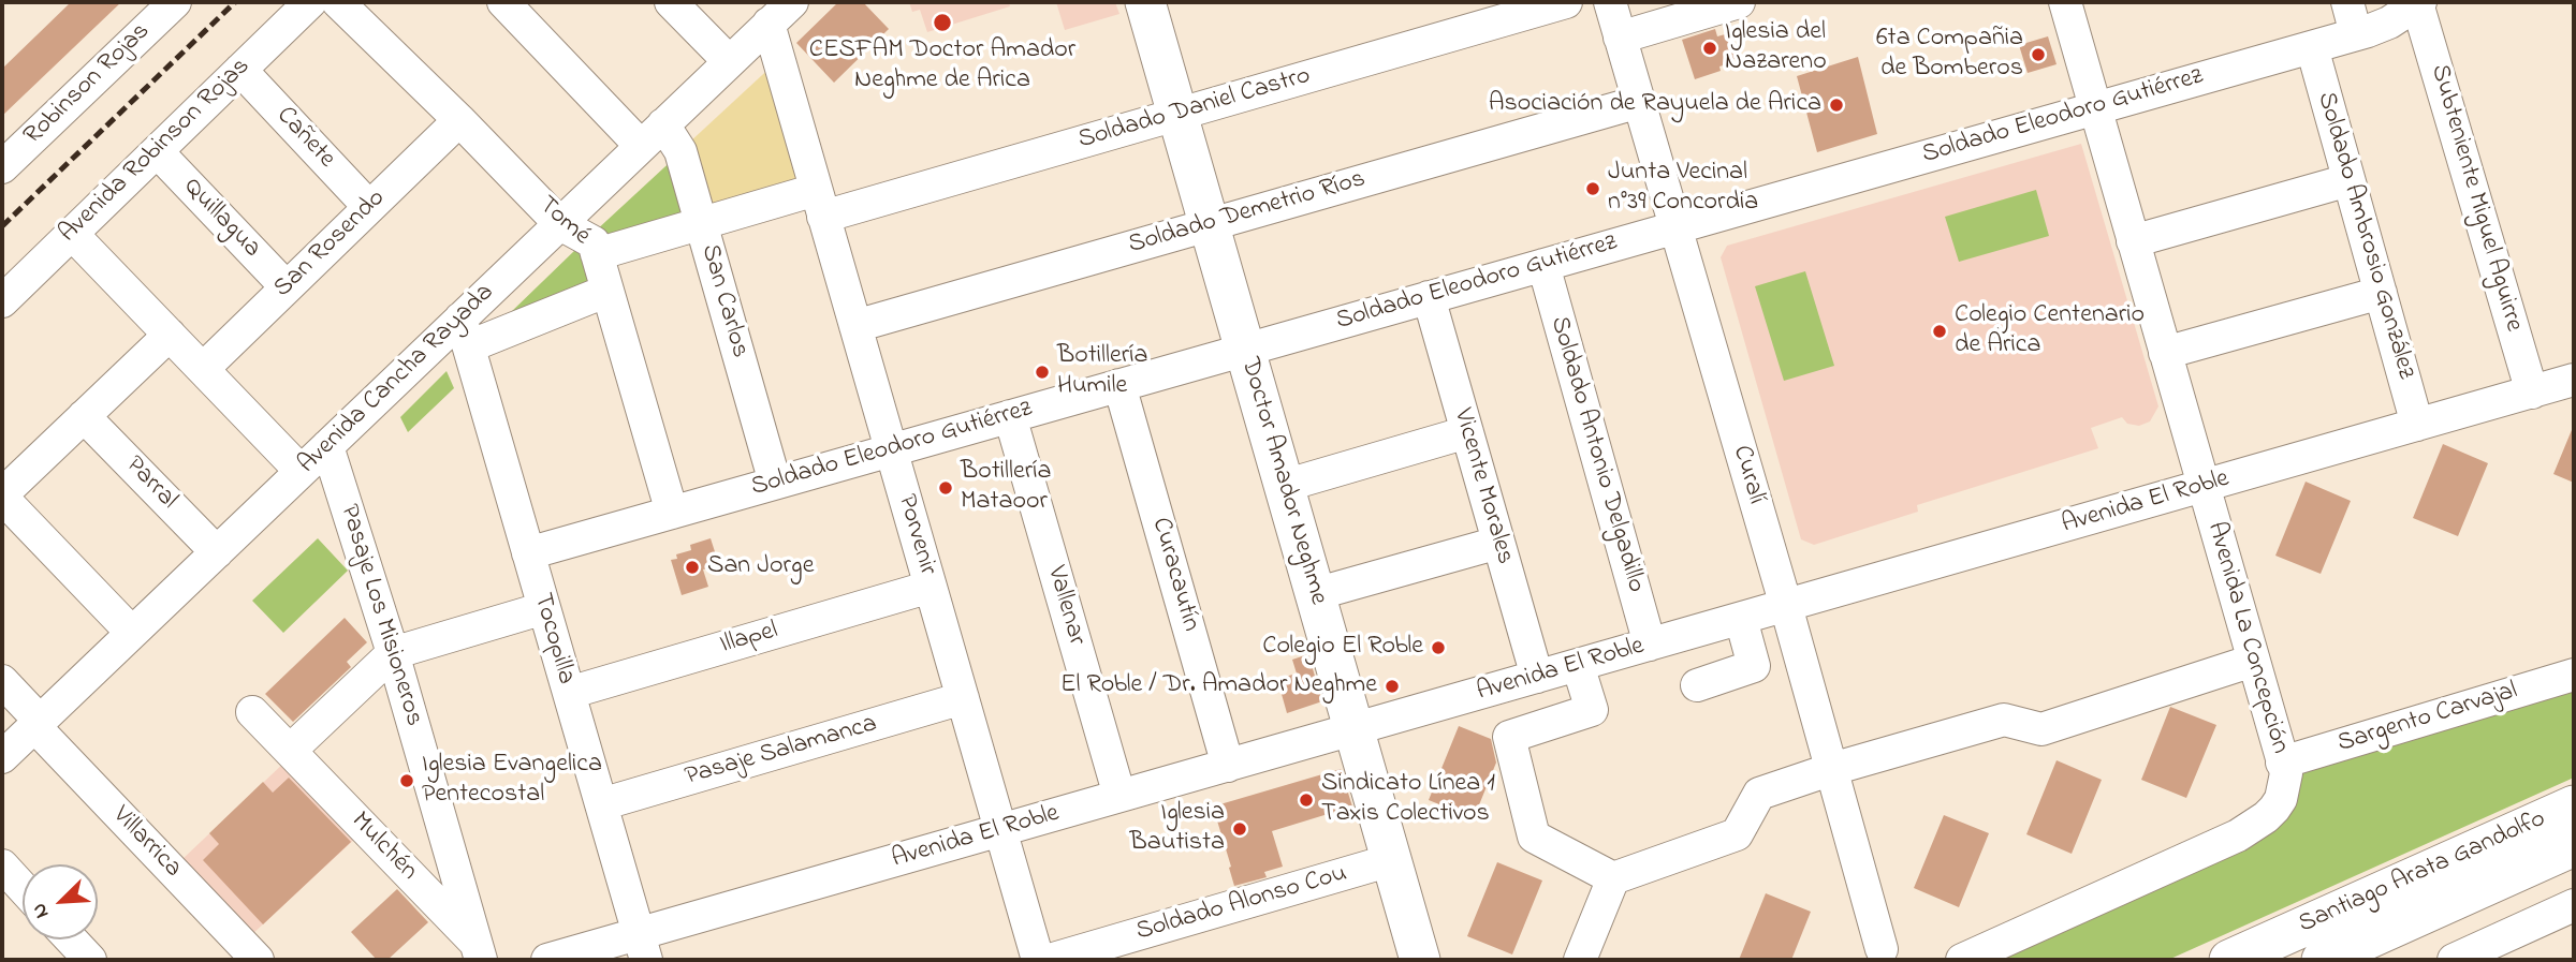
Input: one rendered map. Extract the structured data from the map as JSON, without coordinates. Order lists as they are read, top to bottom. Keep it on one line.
{"streets":{"main road":["Doctor Amador Neghme","Santiago Arata Gandolfo"],"street":["Robinson Rojas","Soldado Daniel Castro","Soldado Eleodoro Gutiérrez","Cañete","Avenida Robinson Rojas","Subteniente Miguel Aguirre","Soldado Demetrio Ríos","Quillagua","Tomé","Soldado Ambrosio González","San Rosendo","San Carlos","Avenida Cancha Rayada","Soldado Antonio Delgadillo","Curalí","Parral","Vicente Morales","Avenida El Roble","Porvenir","Curacautín","Vallenar","Pasaje Los Misioneros","Avenida La Concepción","Tocopilla","Illapel","Sargento Carvajal","Pasaje Salamanca","Villarrica","Mulchén","Soldado Alonso Cou"]},"crossings":[["Soldado Daniel Castro","Tomé"],["Soldado Daniel Castro","San Carlos"],["Soldado Daniel Castro","Doctor Amador Neghme"],["Soldado Daniel Castro","Porvenir"],["Soldado Eleodoro Gutiérrez","Subteniente Miguel Aguirre"],["Soldado Eleodoro Gutiérrez","Tomé"],["Soldado Eleodoro Gutiérrez","Soldado Ambrosio González"],["Soldado Eleodoro Gutiérrez","San Carlos"],["Soldado Eleodoro Gutiérrez","Soldado Antonio Delgadillo"],["Soldado Eleodoro Gutiérrez","Curalí"],["Soldado Eleodoro Gutiérrez","Doctor Amador Neghme"],["Soldado Eleodoro Gutiérrez","Vicente Morales"],["Soldado Eleodoro Gutiérrez","Porvenir"],["Soldado Eleodoro Gutiérrez","Curacautín"],["Soldado Eleodoro Gutiérrez","Vallenar"],["Soldado Eleodoro Gutiérrez","Avenida La Concepción"],["Soldado Eleodoro Gutiérrez","Tocopilla"],["Cañete","Avenida Robinson Rojas"],["Cañete","San Rosendo"],["Avenida Robinson Rojas","Quillagua"],["Subteniente Miguel Aguirre","Avenida El Roble"],["Soldado Demetrio Ríos","Curalí"],["Soldado Demetrio Ríos","Doctor Amador Neghme"],["Soldado Demetrio Ríos","Porvenir"],["Quillagua","San Rosendo"],["Tomé","San Rosendo"],["Tomé","Avenida Cancha Rayada"],["Soldado Ambrosio González","Avenida El Roble"],["San Carlos","Avenida Cancha Rayada"],["Avenida Cancha Rayada","Parral"],["Avenida Cancha Rayada","Porvenir"],["Avenida Cancha Rayada","Pasaje Los Misioneros"],["Avenida Cancha Rayada","Tocopilla"],["Avenida Cancha Rayada","Villarrica"],["Soldado Antonio Delgadillo","Avenida El Roble"],["Curalí","Avenida El Roble"],["Doctor Amador Neghme","Avenida El Roble"],["Doctor Amador Neghme","Soldado Alonso Cou"],["Vicente Morales","Avenida El Roble"],["Avenida El Roble","Porvenir"],["Avenida El Roble","Curacautín"],["Avenida El Roble","Vallenar"],["Avenida El Roble","Avenida La Concepción"],["Avenida El Roble","Tocopilla"],["Porvenir","Illapel"],["Porvenir","Pasaje Salamanca"],["Pasaje Los Misioneros","Mulchén"],["Avenida La Concepción","Sargento Carvajal"],["Tocopilla","Illapel"],["Tocopilla","Pasaje Salamanca"]],"places":["CESFAM Doctor Amador Neghme de Arica","Iglesia del Nazareno","6ta Compañia de Bomberos","Asociación de Rayuela de Arica","Junta Vecinal n°39 Concordia","Colegio Centenario de Arica","Botillería Humile","Botillería Mataoor","San Jorge","Colegio El Roble","El Roble / Dr. Amador Neghme","Iglesia Evangelica Pentecostal","Sindicato Línea 1 Taxis Colectivos","Iglesia Bautista"],"north":"bottom left"}
